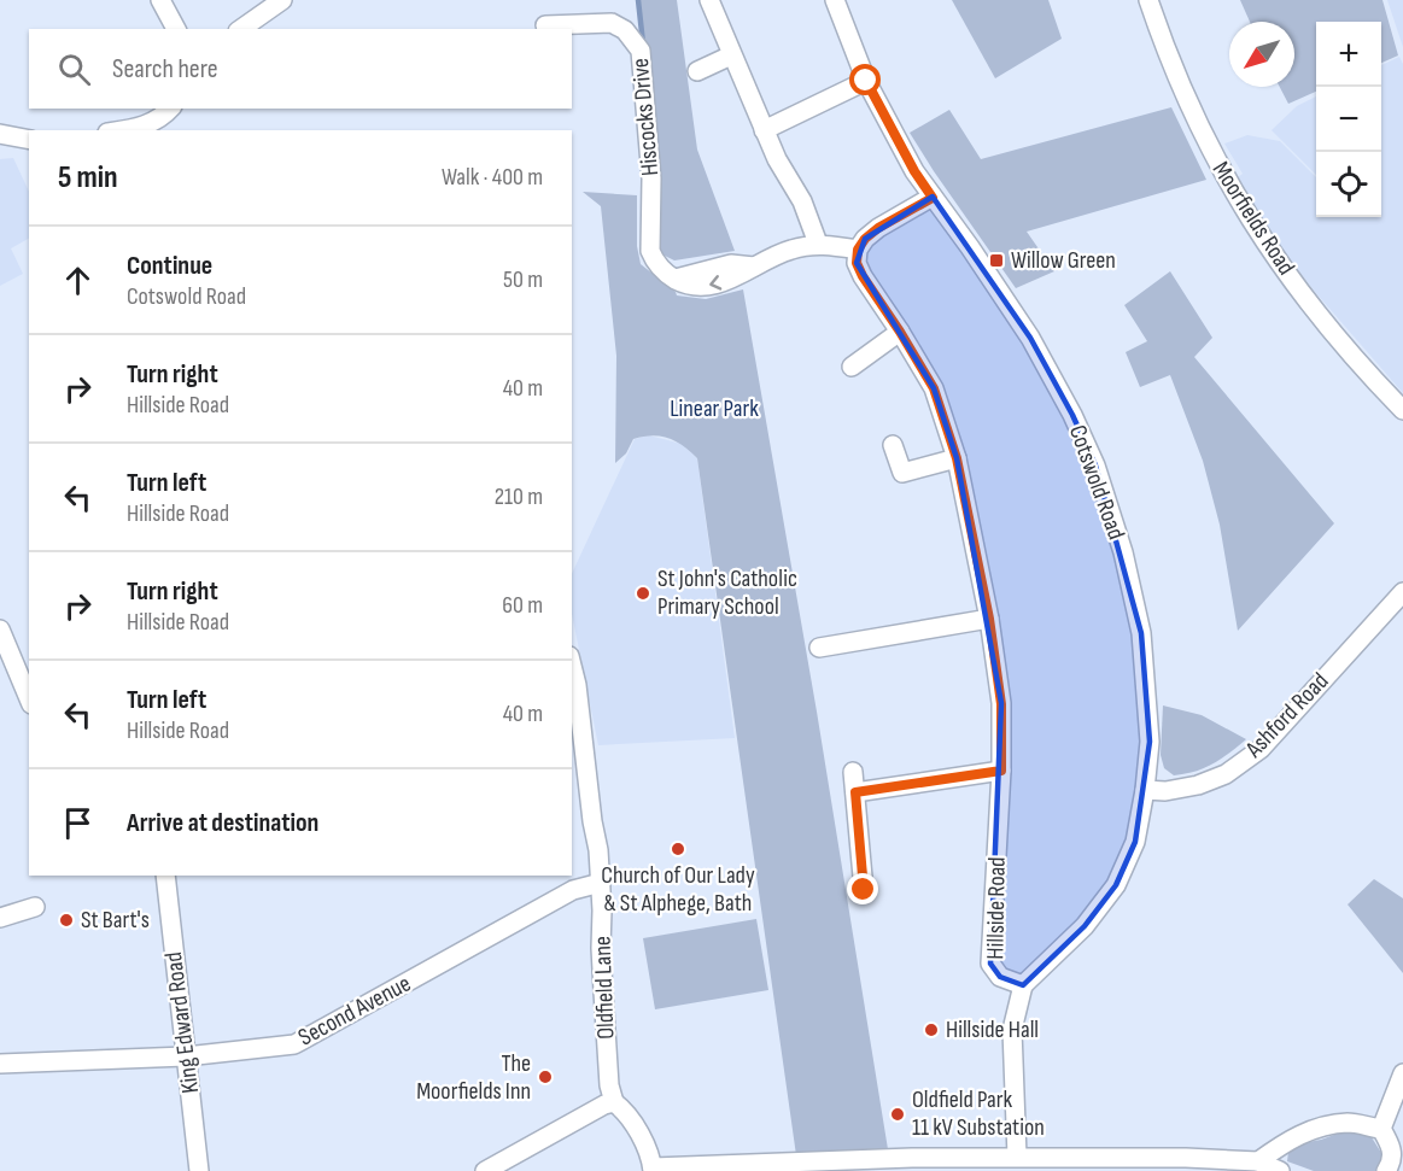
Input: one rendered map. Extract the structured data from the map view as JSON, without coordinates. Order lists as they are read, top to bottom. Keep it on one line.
{"streets":{"street":["Hiscocks Drive","Moorfields Road","Cotswold Road","Ashford Road","Hillside Road","Oldfield Lane","Second Avenue","King Edward Road"]},"crossings":[["Hiscocks Drive","Hillside Road"],["Cotswold Road","Ashford Road"],["Cotswold Road","Hillside Road"],["Oldfield Lane","Second Avenue"],["Second Avenue","King Edward Road"]],"parks":["Linear Park"],"places":{"transit":["Willow Green"],"other":["St John's Catholic Primary School","Church of Our Lady & St Alphege, Bath","St Bart's","Hillside Hall","The Moorfields Inn","Oldfield Park 11 kV Substation"]},"north":"bottom left","page":{"map_buttons":["+","−"],"search":"Search here","heading":["5 min","Walk · 400 m"],"list":[["Continue","Cotswold Road","50 m"],["Turn right","Hillside Road","40 m"],["Turn left","Hillside Road","210 m"],["Turn right","Hillside Road","60 m"],["Turn left","Hillside Road","40 m"],"Arrive at destination"]}}
